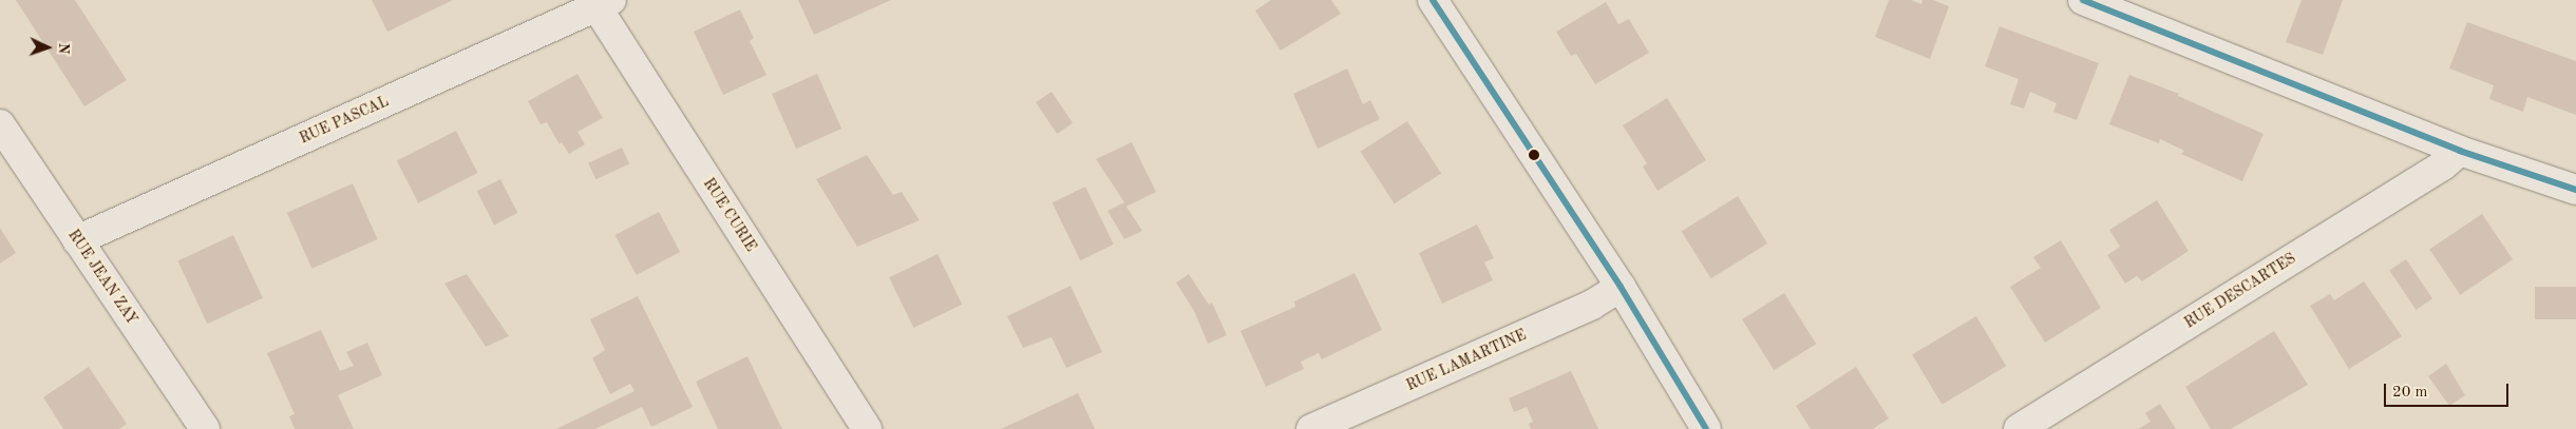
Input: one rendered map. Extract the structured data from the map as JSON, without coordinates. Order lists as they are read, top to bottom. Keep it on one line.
{"streets":{"street":["RUE PASCAL","RUE CURIE","RUE JEAN ZAY","RUE DESCARTES","RUE LAMARTINE"]},"crossings":[["RUE PASCAL","RUE CURIE"],["RUE PASCAL","RUE JEAN ZAY"]],"scale_bar":"20 m","north":"right"}
